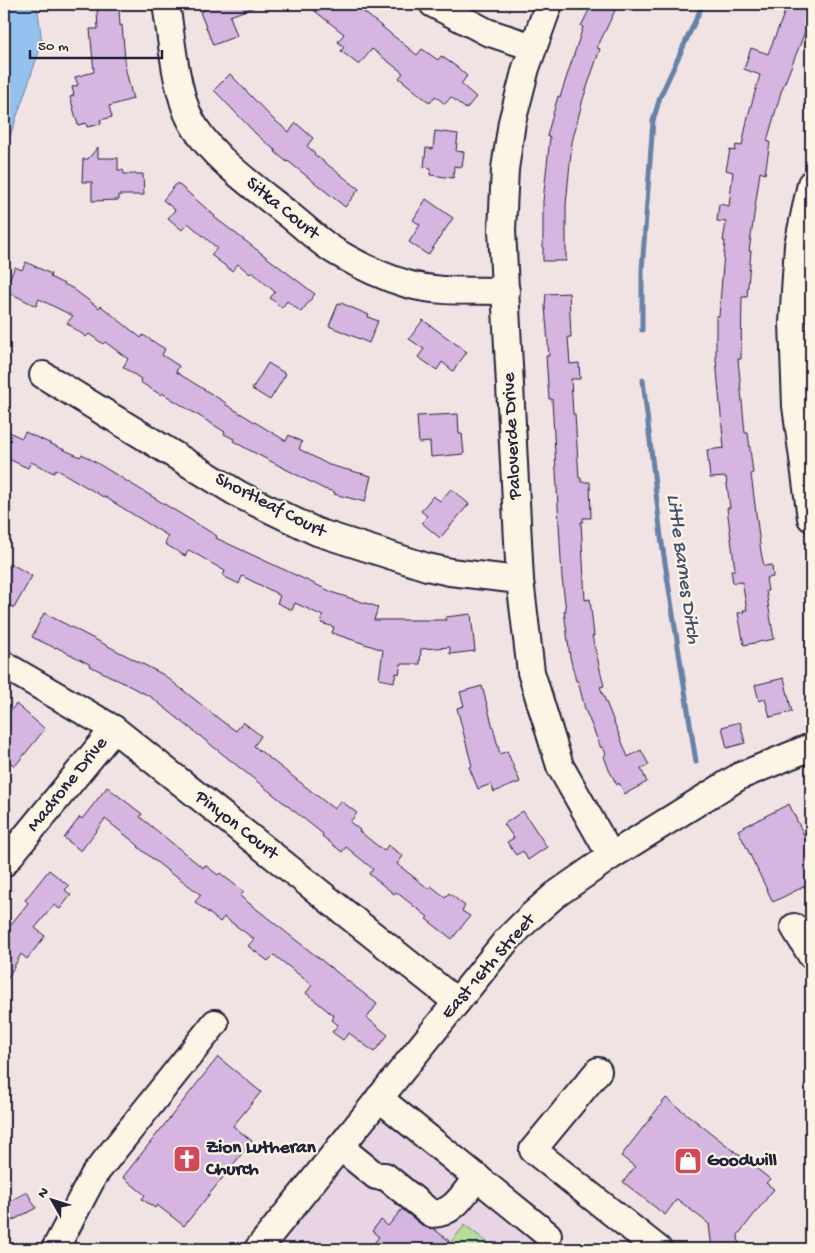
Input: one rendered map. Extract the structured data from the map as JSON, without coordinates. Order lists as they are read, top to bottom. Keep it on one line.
{"streets":{"street":["Sitka Court","Paloverde Drive","Shortleaf Court","Madrone Drive","Pinyon Court","East 16th Street"]},"crossings":[["Sitka Court","Paloverde Drive"],["Paloverde Drive","Shortleaf Court"],["Paloverde Drive","East 16th Street"],["Madrone Drive","Pinyon Court"],["Pinyon Court","East 16th Street"]],"water":["Little Barnes Ditch"],"places":{"church":["Zion Lutheran Church"],"shop":["Goodwill"]},"scale_bar":"50 m","north":"top left"}
